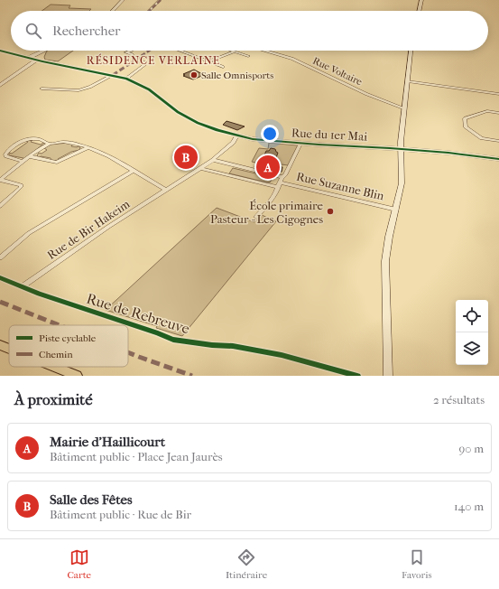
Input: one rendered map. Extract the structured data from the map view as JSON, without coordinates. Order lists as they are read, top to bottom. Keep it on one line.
{"streets":{"street":["Rue Voltaire","Rue du 1er Mai","Rue Suzanne Blin","Rue de Bir Hakeim","Rue de Rebreuve"]},"crossings":[["Rue du 1er Mai","Rue de Bir Hakeim"],["Rue de Bir Hakeim","Rue de Rebreuve"]],"districts":["RÉSIDENCE VERLAINE"],"places":["Salle Omnisports","École primaire Pasteur - Les Cigognes"],"legend":["Piste cyclable","Chemin"],"page":{"search":"Rechercher","pins":["B","A"],"heading":["À proximité","2 résultats"],"list":[{"mark":"A","name":"Mairie d'Haillicourt","note":"Bâtiment public · Place Jean Jaurès","value":"90 m"},{"mark":"B","name":"Salle des Fêtes","note":"Bâtiment public · Rue de Bir","value":"140 m"}],"nav":["Carte","Itinéraire","Favoris"]}}
